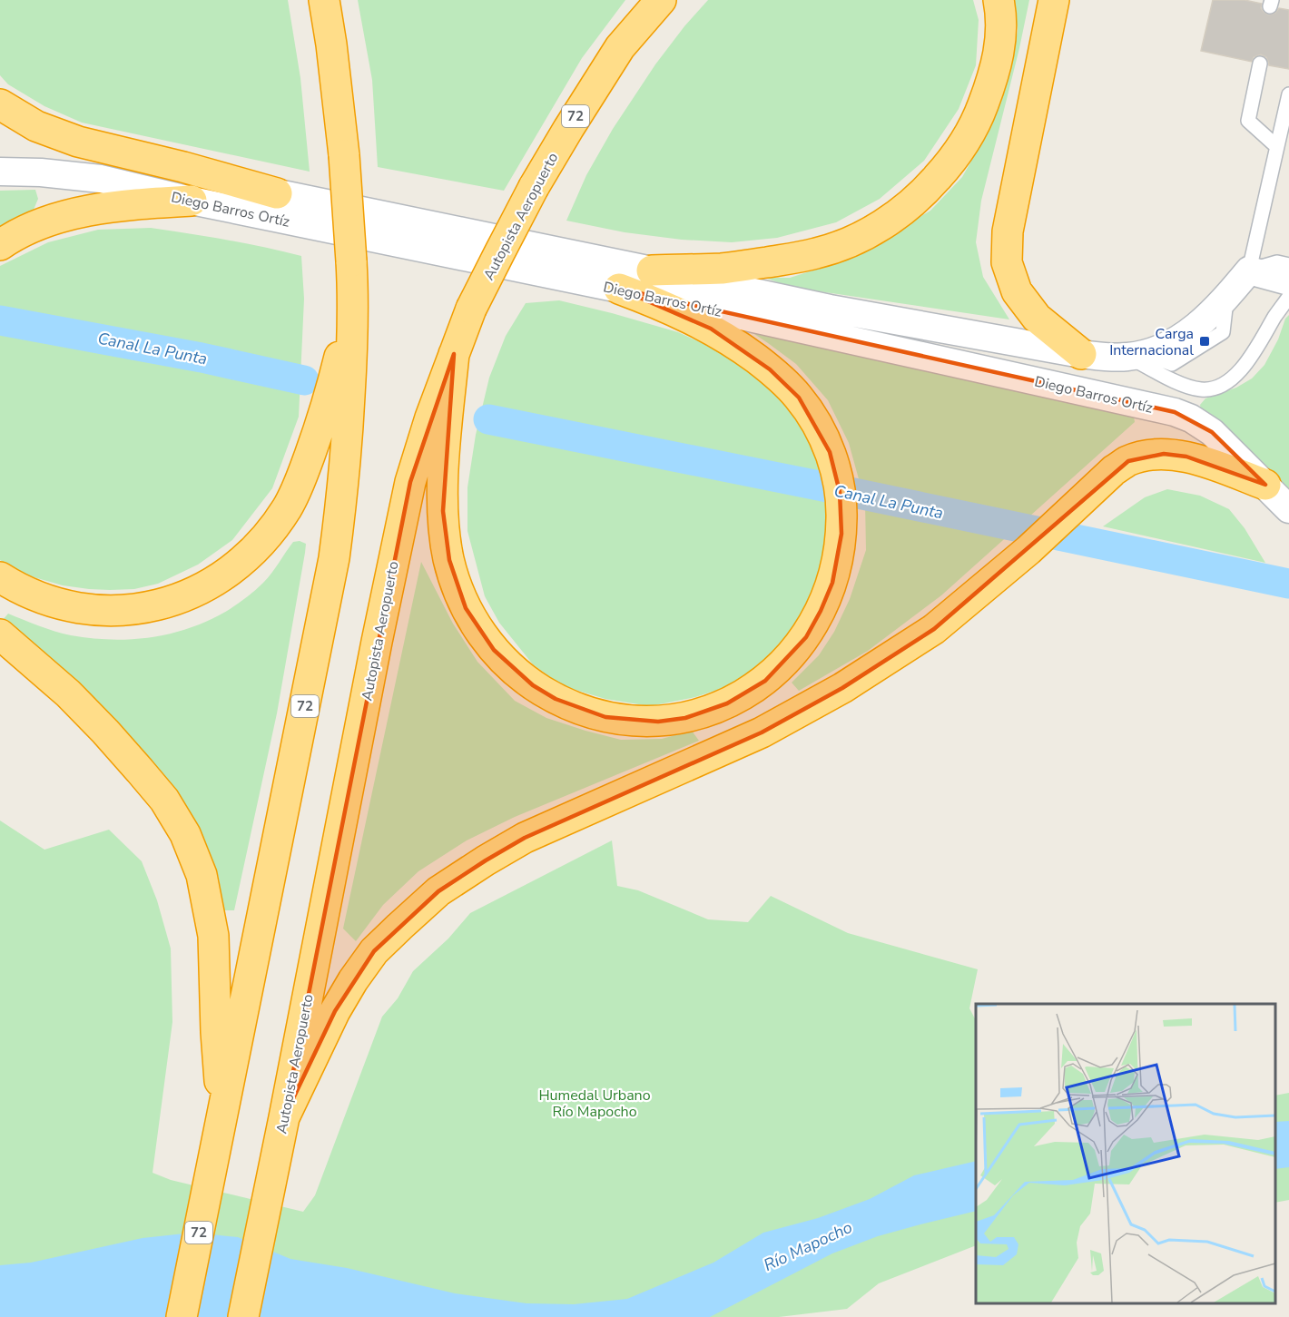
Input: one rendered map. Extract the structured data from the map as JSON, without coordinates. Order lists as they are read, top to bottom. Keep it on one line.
{"streets":{"highway":["72","Autopista Aeropuerto"],"street":["Diego Barros Ortíz"]},"water":["Canal La Punta","Río Mapocho"],"parks":["Humedal Urbano Río Mapocho"],"places":{"transit":["Carga Internacional"]}}
